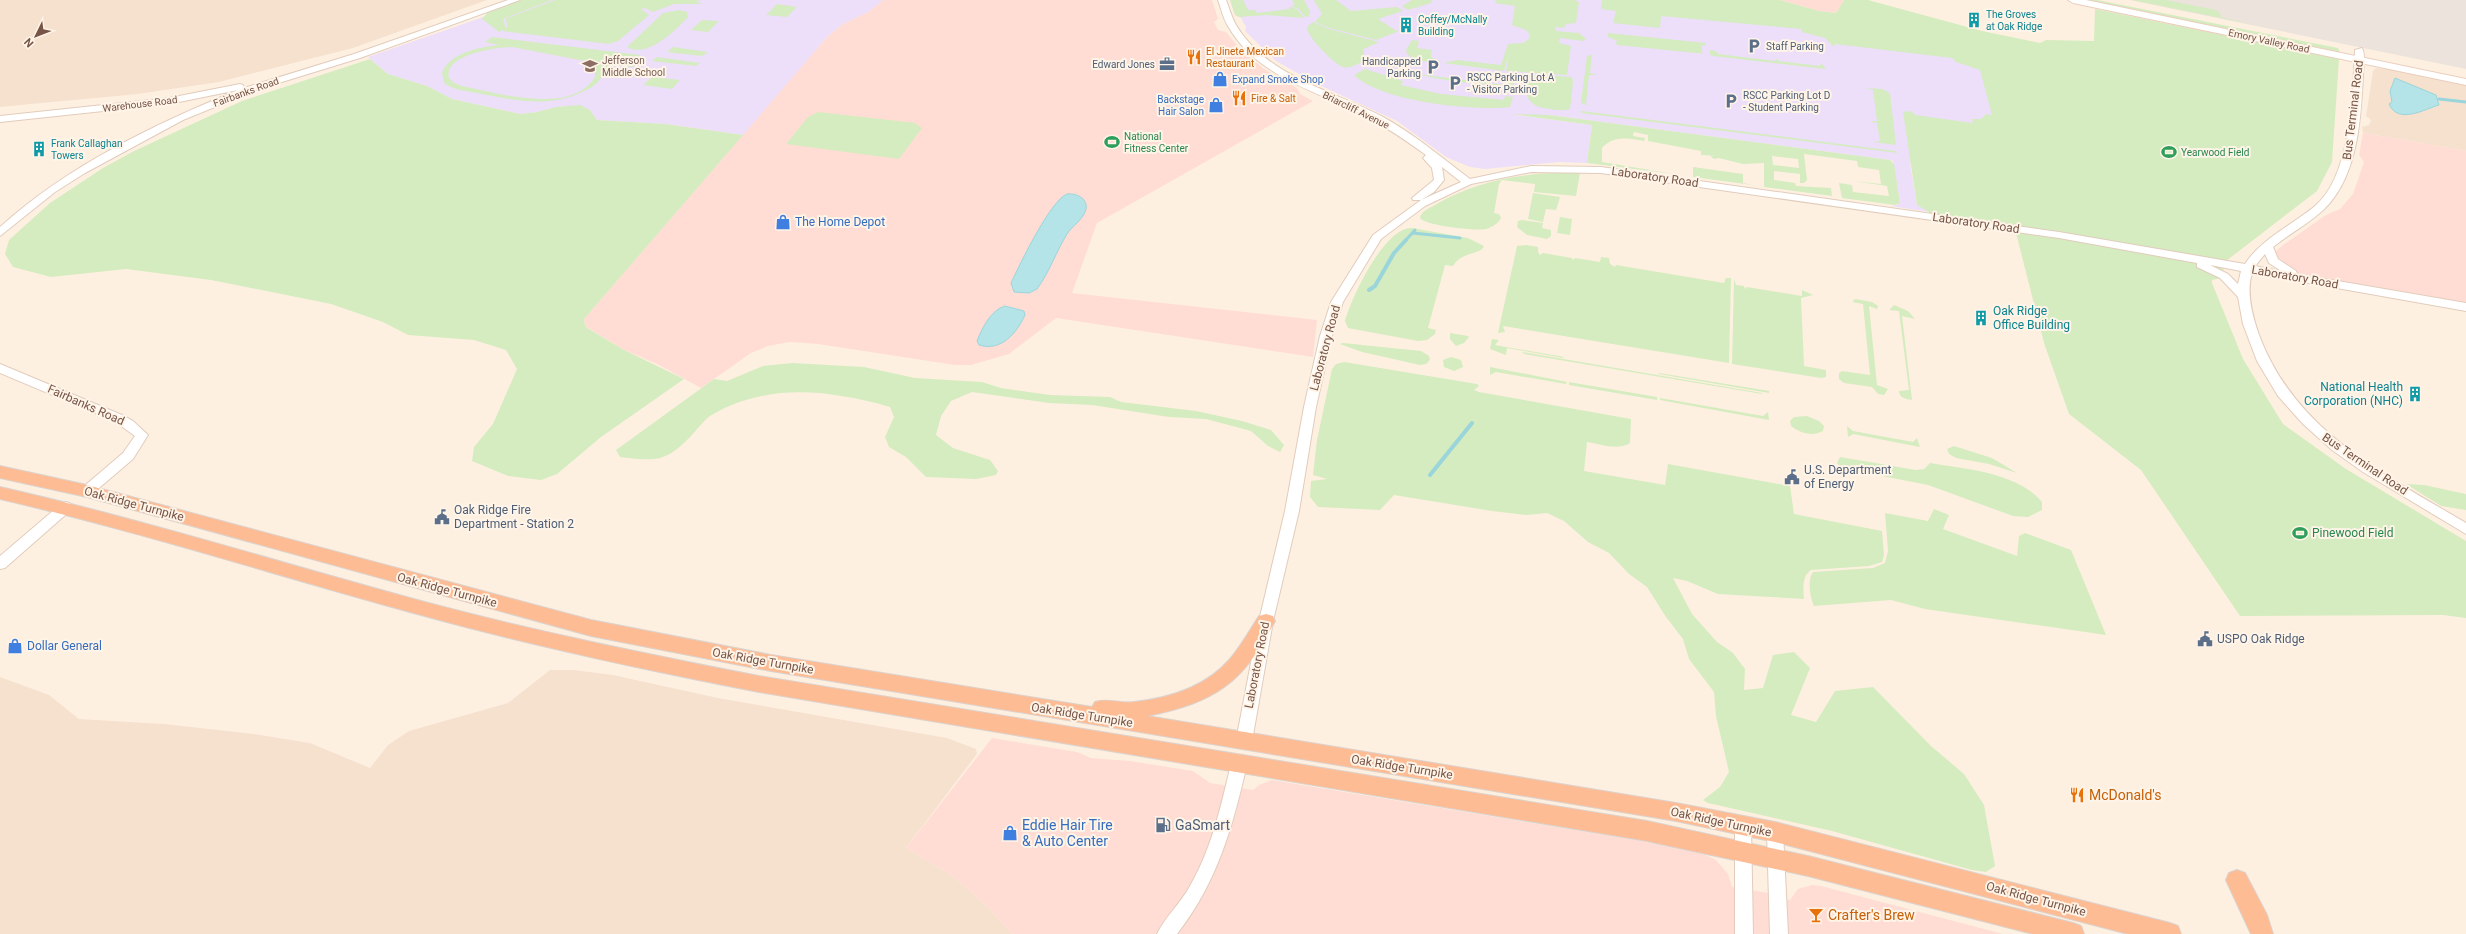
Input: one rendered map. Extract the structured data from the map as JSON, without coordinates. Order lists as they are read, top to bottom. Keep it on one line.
{"streets":{"highway":["Oak Ridge Turnpike"],"main road":["Emory Valley Road"],"street":["Fairbanks Road","Warehouse Road","Briarcliff Avenue","Bus Terminal Road","Laboratory Road"]},"crossings":[["Emory Valley Road","Bus Terminal Road"],["Fairbanks Road","Warehouse Road"],["Fairbanks Road","Oak Ridge Turnpike"],["Briarcliff Avenue","Laboratory Road"],["Bus Terminal Road","Laboratory Road"],["Laboratory Road","Oak Ridge Turnpike"]],"places":{"building":["The Groves at Oak Ridge","Coffey/McNally Building","Frank Callaghan Towers","Oak Ridge Office Building","National Health Corporation (NHC)"],"parking":["Staff Parking","Handicapped Parking","RSCC Parking Lot A - Visitor Parking","RSCC Parking Lot D - Student Parking"],"restaurant":["El Jinete Mexican Restaurant","Fire & Salt","McDonald's"],"office":["Edward Jones"],"school or university":["Jefferson Middle School"],"shop":["Expand Smoke Shop","Backstage Hair Salon","The Home Depot","Dollar General","Eddie Hair Tire & Auto Center"],"sports":["National Fitness Center","Yearwood Field","Pinewood Field"],"public building":["U.S. Department of Energy","Oak Ridge Fire Department - Station 2","USPO Oak Ridge"],"fuel station":["GaSmart"],"bar":["Crafter's Brew"]},"north":"bottom left"}
